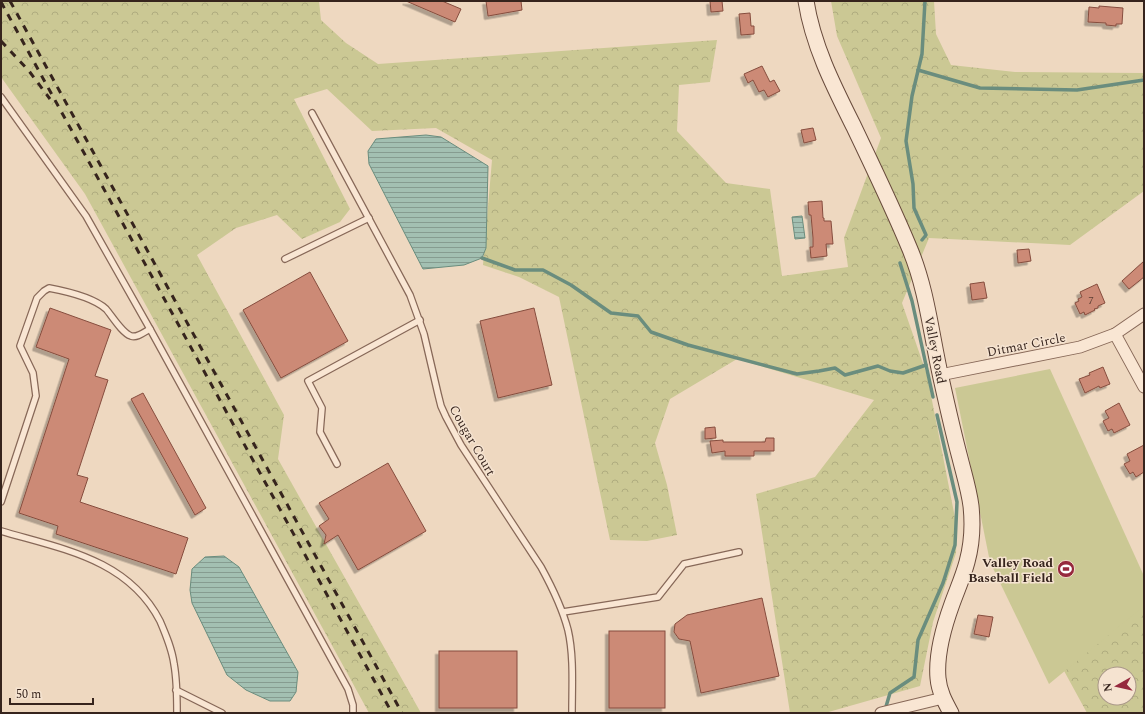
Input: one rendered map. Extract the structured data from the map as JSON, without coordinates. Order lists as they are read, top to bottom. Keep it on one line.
{"streets":{"street":["Ditmar Circle","Valley Road"],"lane":["Cougar Court"]},"crossings":[["Ditmar Circle","Valley Road"]],"places":{"sports":["Valley Road Baseball Field"]},"house_numbers":["7"],"scale_bar":"50 m","north":"left"}
